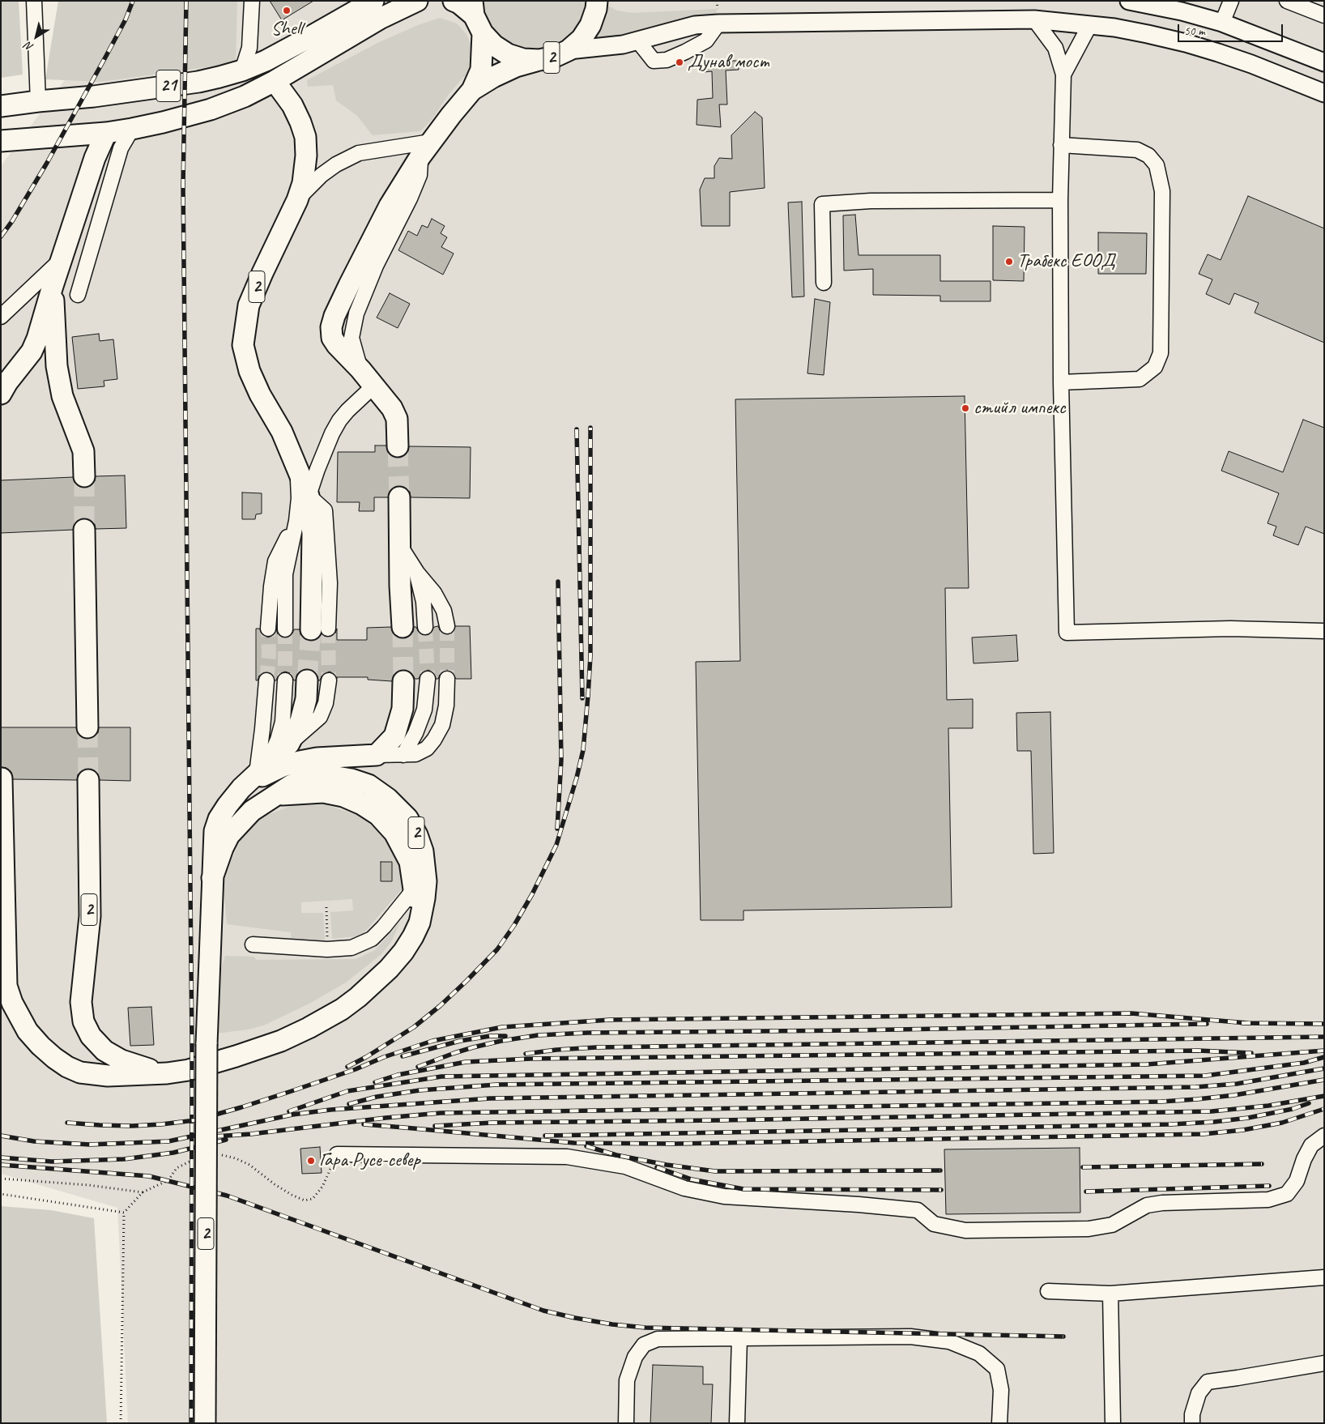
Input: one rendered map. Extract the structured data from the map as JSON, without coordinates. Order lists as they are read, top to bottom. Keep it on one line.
{"streets":{"highway":["2","21"]},"places":["Shell","Дунав мост","Трабекс ЕООД","стийл импекс","Гара Русе-север"],"scale_bar":"50 m","north":"bottom left"}
